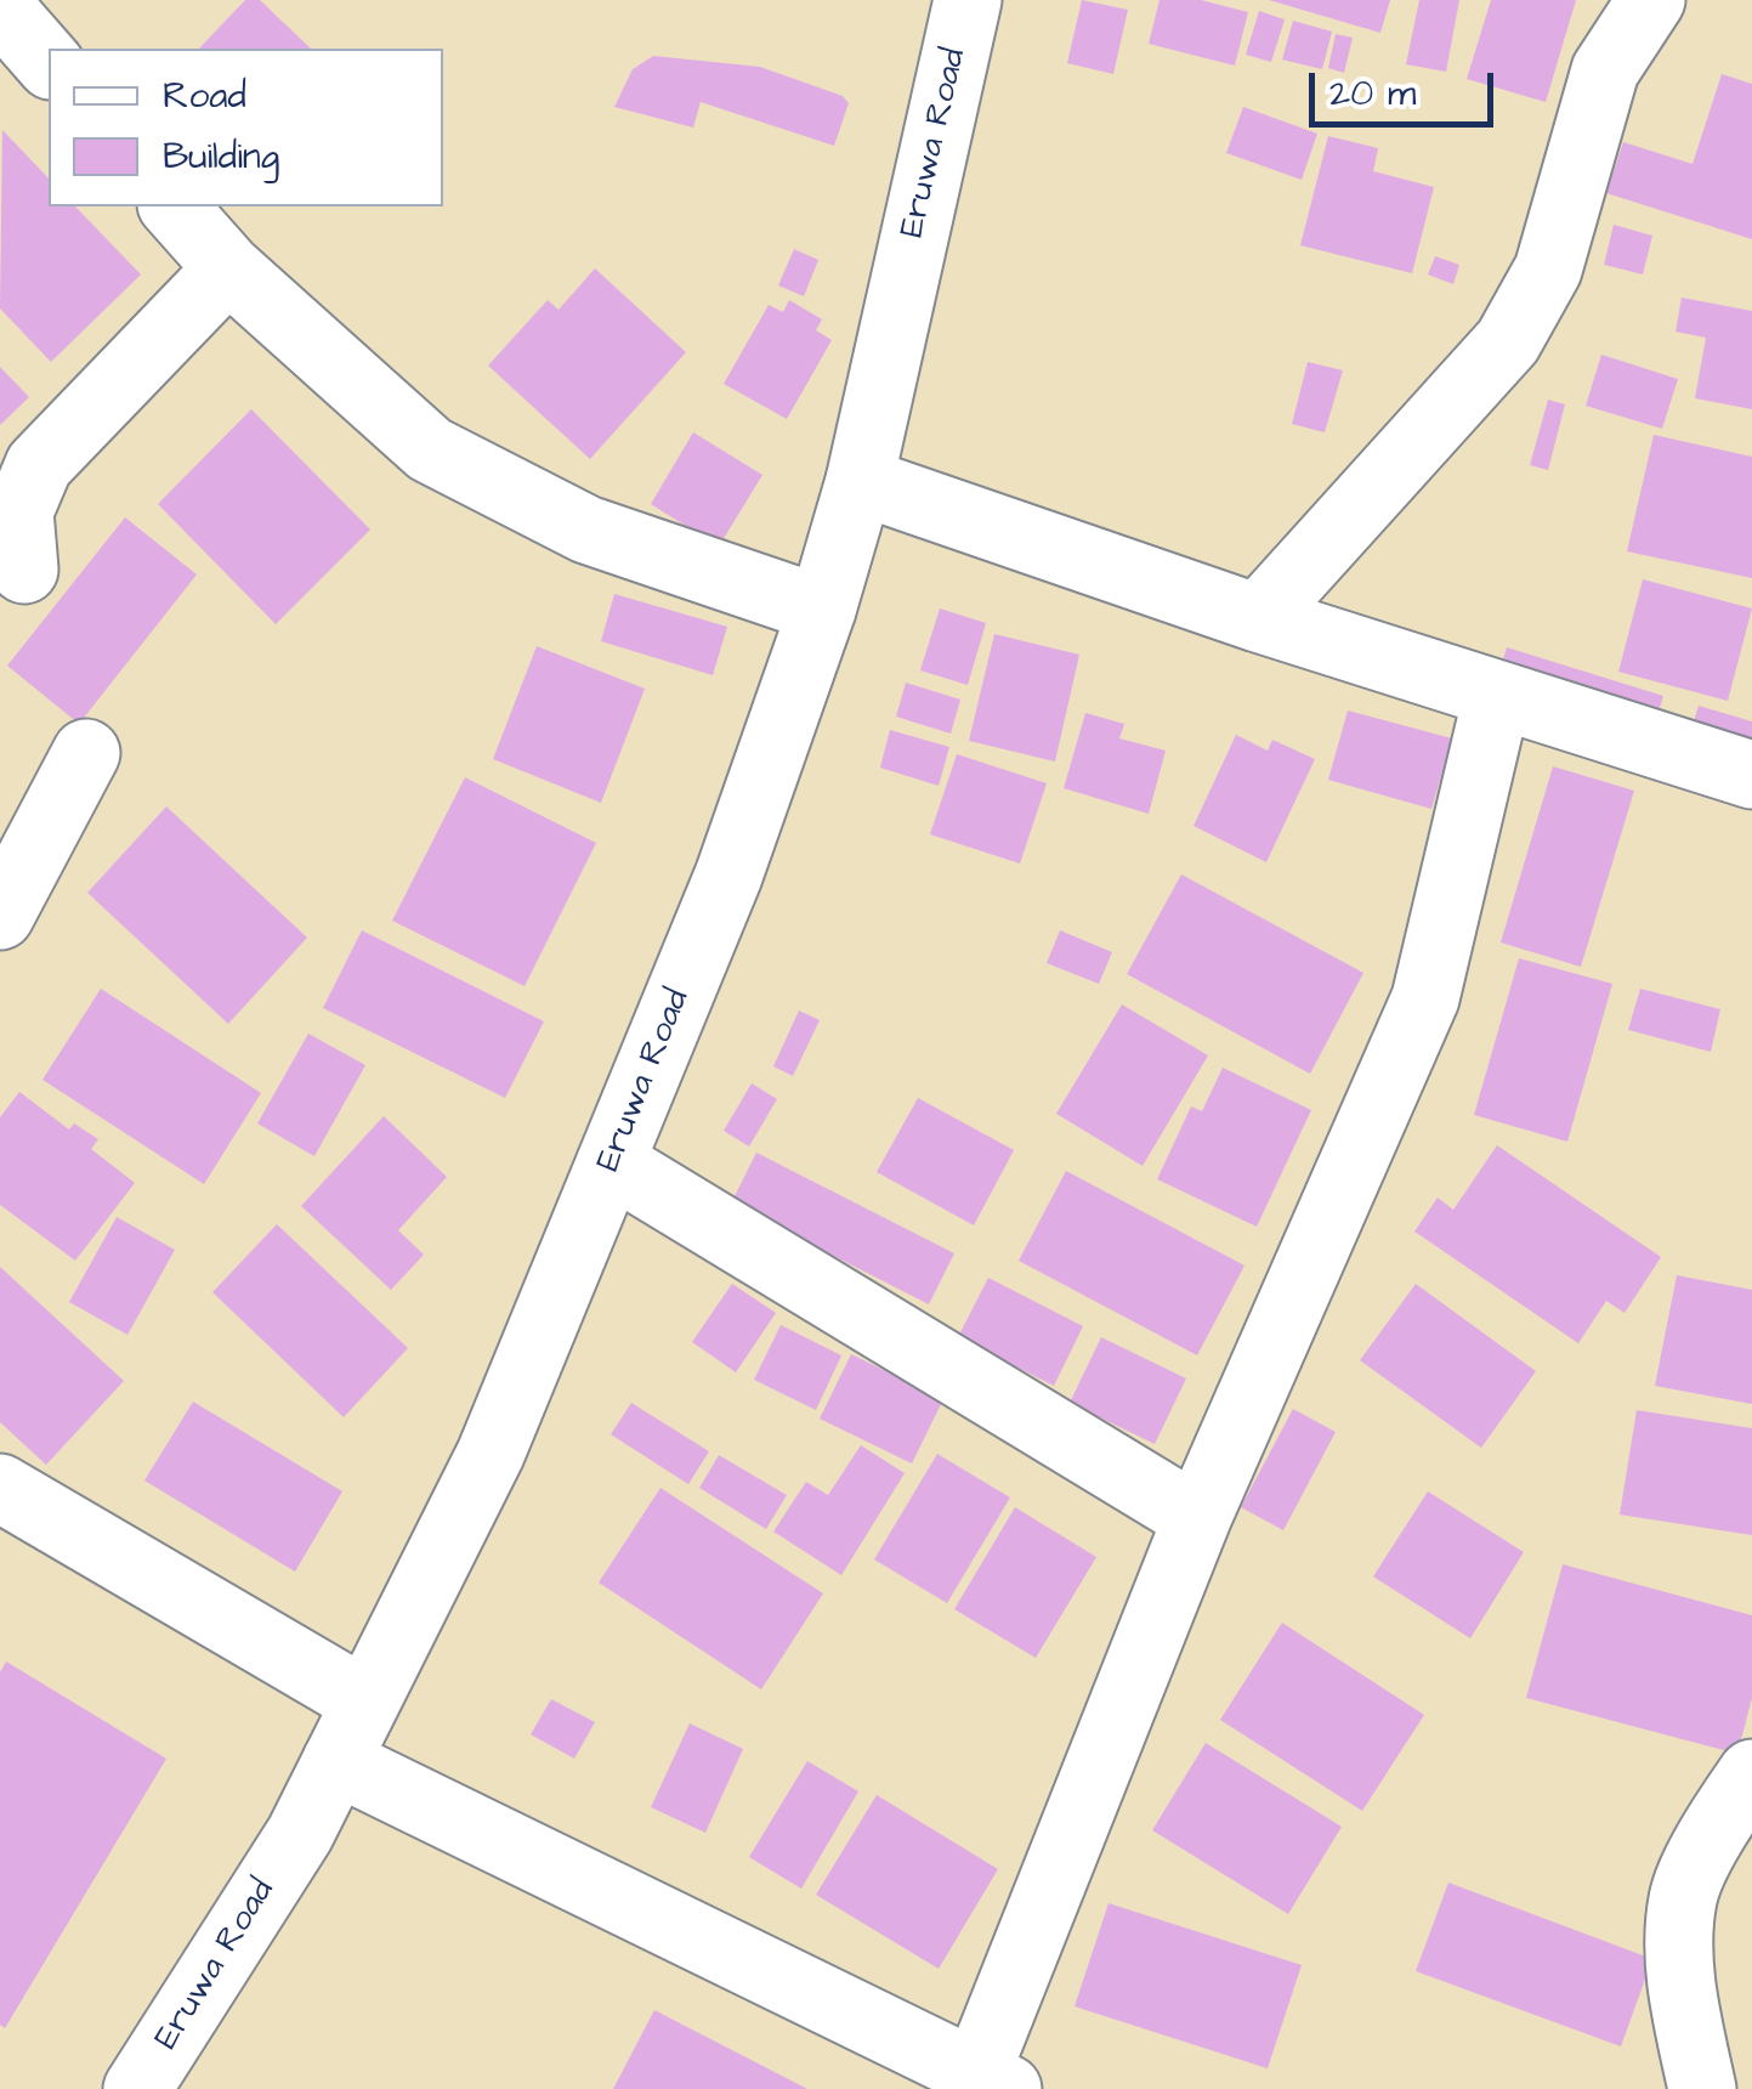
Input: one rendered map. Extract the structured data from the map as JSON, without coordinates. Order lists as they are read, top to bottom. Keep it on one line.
{"streets":{"street":["Eruwa Road"]},"legend":["Road","Building"],"scale_bar":"20 m"}
